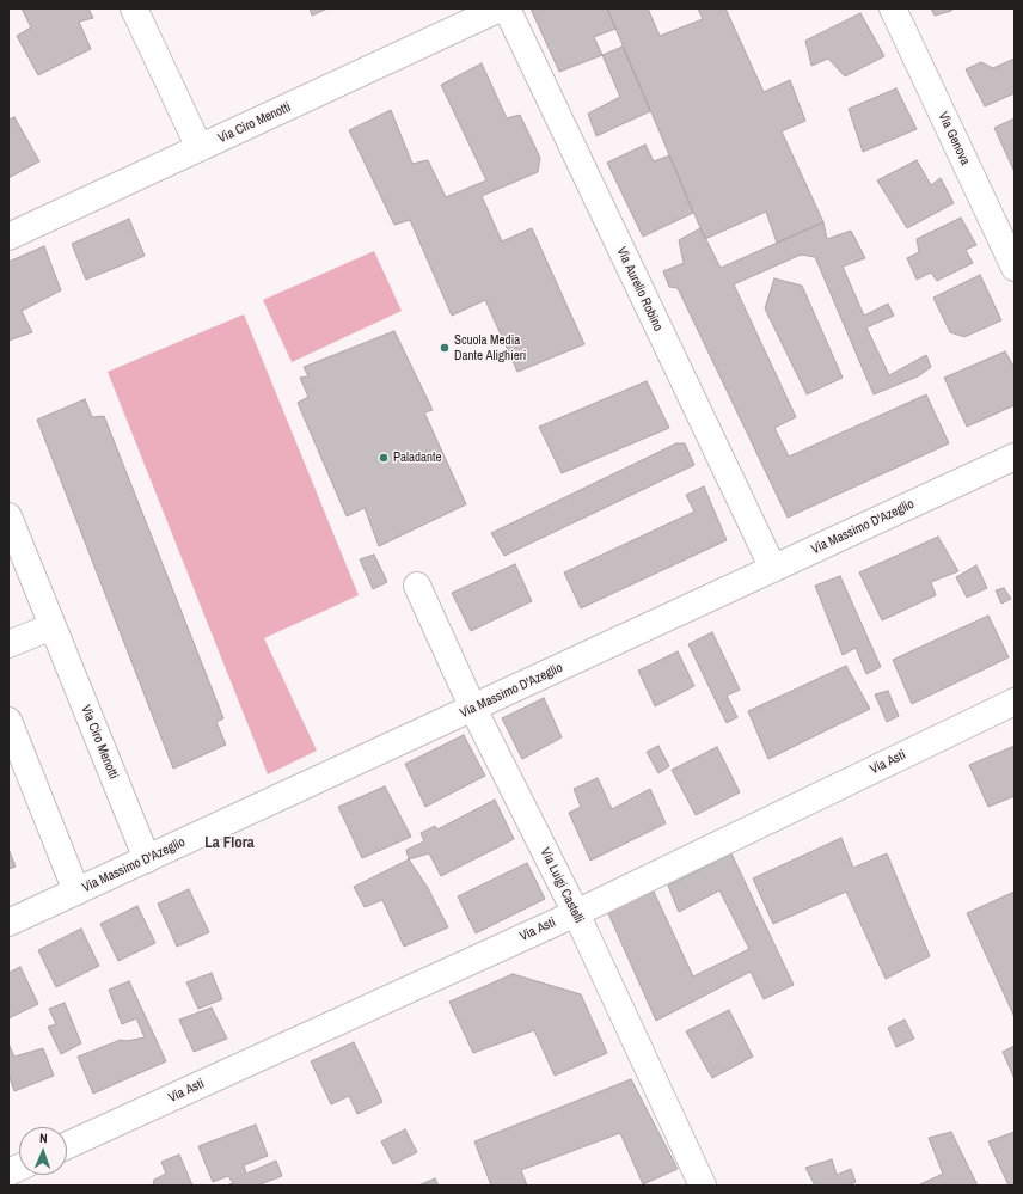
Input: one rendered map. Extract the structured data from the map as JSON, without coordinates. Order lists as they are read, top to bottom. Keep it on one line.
{"streets":{"street":["Via Ciro Menotti","Via Genova","Via Aurelio Robino","Via Massimo D'Azeglio","Via Asti","Via Luigi Castelli"]},"crossings":[["Via Ciro Menotti","Via Massimo D'Azeglio"],["Via Aurelio Robino","Via Massimo D'Azeglio"],["Via Massimo D'Azeglio","Via Luigi Castelli"],["Via Asti","Via Luigi Castelli"]],"districts":["La Flora"],"places":["Scuola Media Dante Alighieri","Paladante"],"north":"top"}
